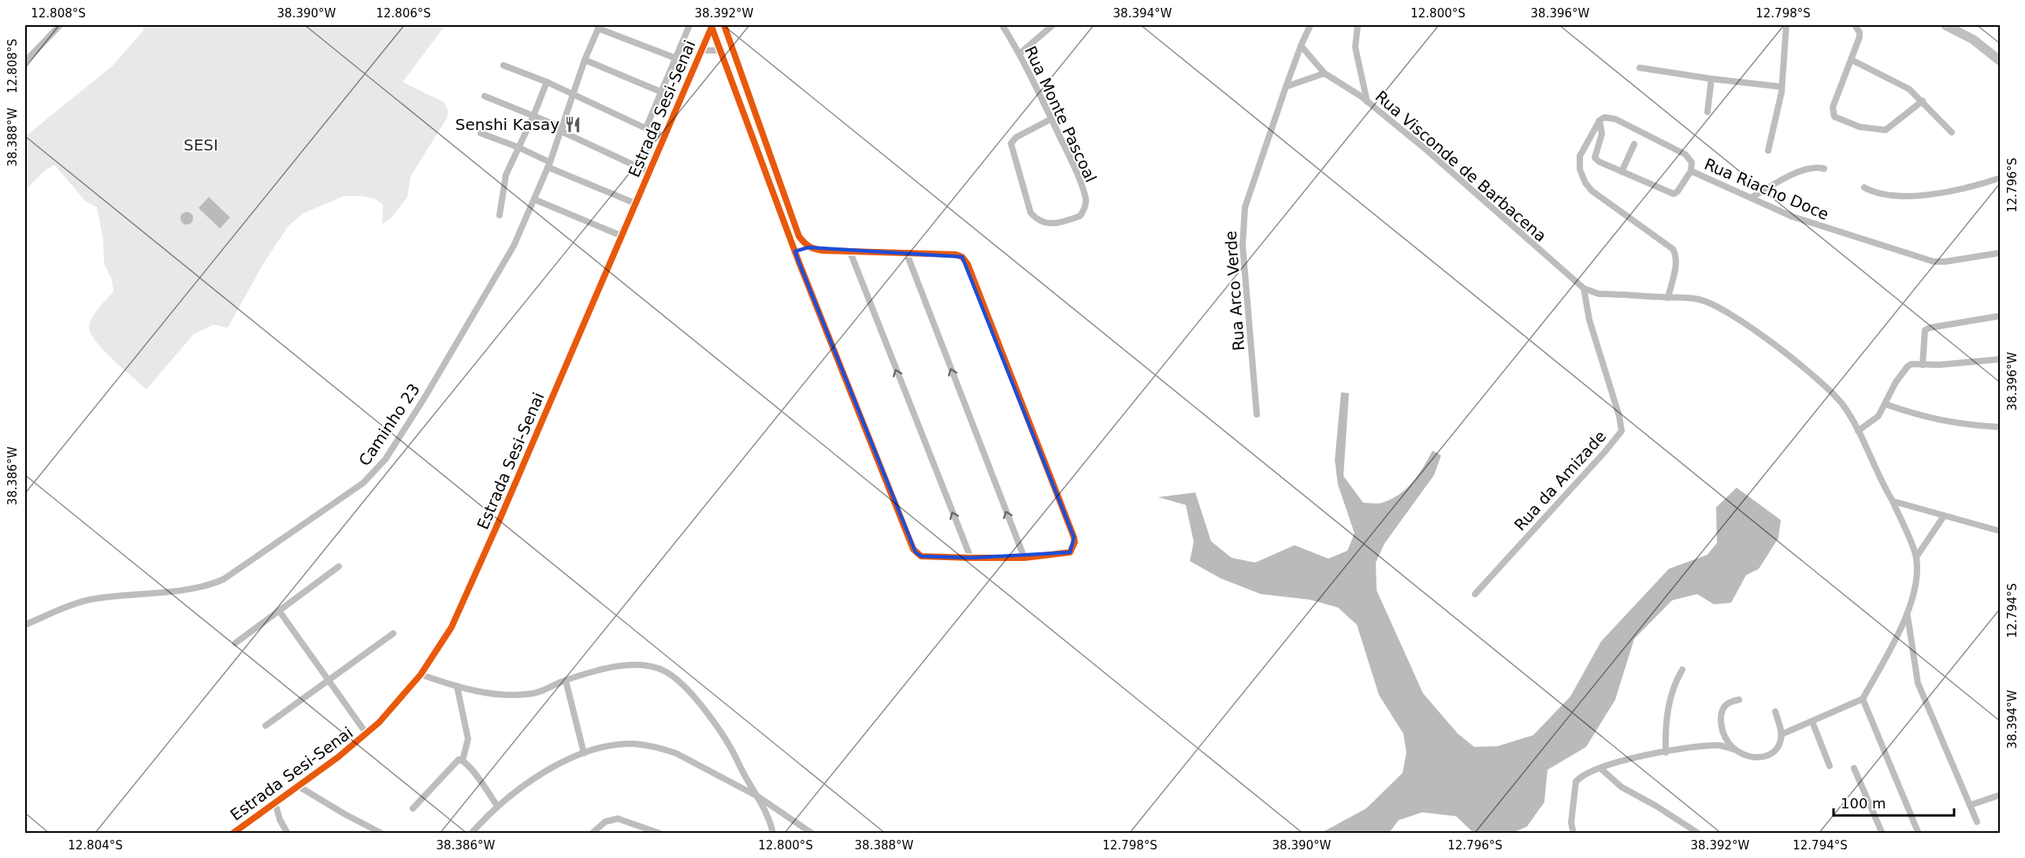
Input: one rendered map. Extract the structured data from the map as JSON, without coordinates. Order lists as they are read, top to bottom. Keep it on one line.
{"streets":{"street":["Estrada Sesi-Senai","Rua Monte Pascoal","Rua Visconde de Barbacena","Rua Riacho Doce","Rua Arco Verde","Caminho 23","Rua da Amizade"]},"crossings":[["Rua Visconde de Barbacena","Rua Arco Verde"],["Rua Visconde de Barbacena","Rua da Amizade"]],"parks":["SESI"],"places":{"restaurant":["Senshi Kasay"]},"scale_bar":"100 m","coordinates":["12.808°S","38.390°W","12.806°S","38.392°W","38.394°W","12.800°S","38.396°W","12.798°S","38.388°W","12.796°S","38.386°W","12.794°S","12.804°S"]}
